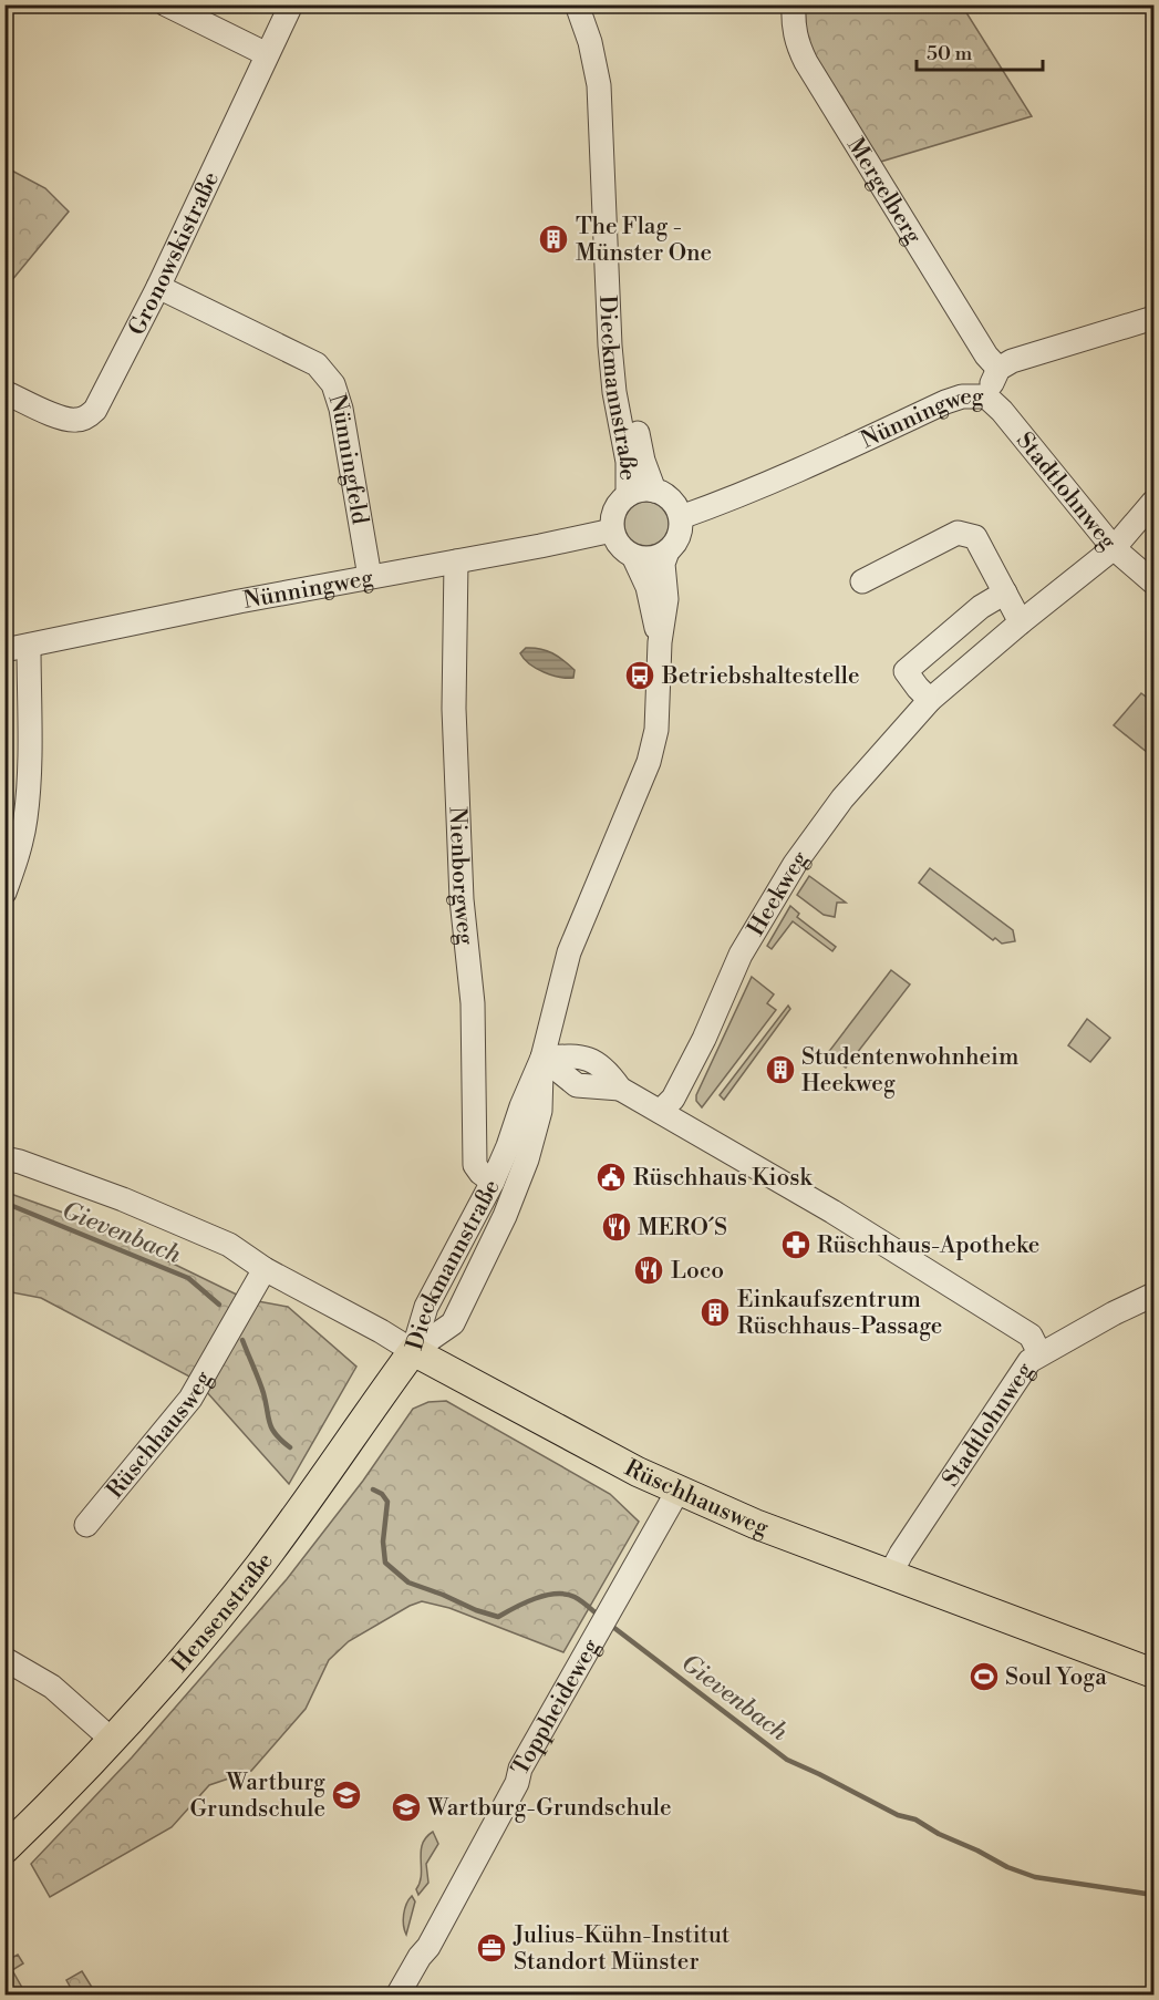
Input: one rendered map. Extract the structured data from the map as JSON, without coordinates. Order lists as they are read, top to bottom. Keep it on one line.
{"streets":{"main road":["Rüschhausweg","Hensenstraße"],"street":["Mergelberg","Gronowskistraße","Dieckmannstraße","Nünningweg","Nünningfeld","Stadtlohnweg","Nienborgweg","Heekweg","Toppheideweg"]},"crossings":[["Mergelberg","Nünningweg"],["Gronowskistraße","Nünningfeld"],["Dieckmannstraße","Nünningweg"],["Dieckmannstraße","Nienborgweg"],["Dieckmannstraße","Rüschhausweg"],["Dieckmannstraße","Hensenstraße"],["Nünningweg","Nünningfeld"],["Nünningweg","Stadtlohnweg"],["Nünningweg","Nienborgweg"],["Stadtlohnweg","Heekweg"],["Stadtlohnweg","Rüschhausweg"],["Rüschhausweg","Hensenstraße"],["Rüschhausweg","Toppheideweg"]],"water":["Gievenbach"],"places":{"building":["The Flag - Münster One","Studentenwohnheim Heekweg","Einkaufszentrum Rüschhaus-Passage"],"bus stop":["Betriebshaltestelle"],"public building":["Rüschhaus Kiosk"],"restaurant":["MERO´S","Loco"],"pharmacy":["Rüschhaus-Apotheke"],"sports":["Soul Yoga"],"school or university":["Wartburg Grundschule","Wartburg-Grundschule"],"office":["Julius-Kühn-Institut Standort Münster"]},"scale_bar":"50 m"}
